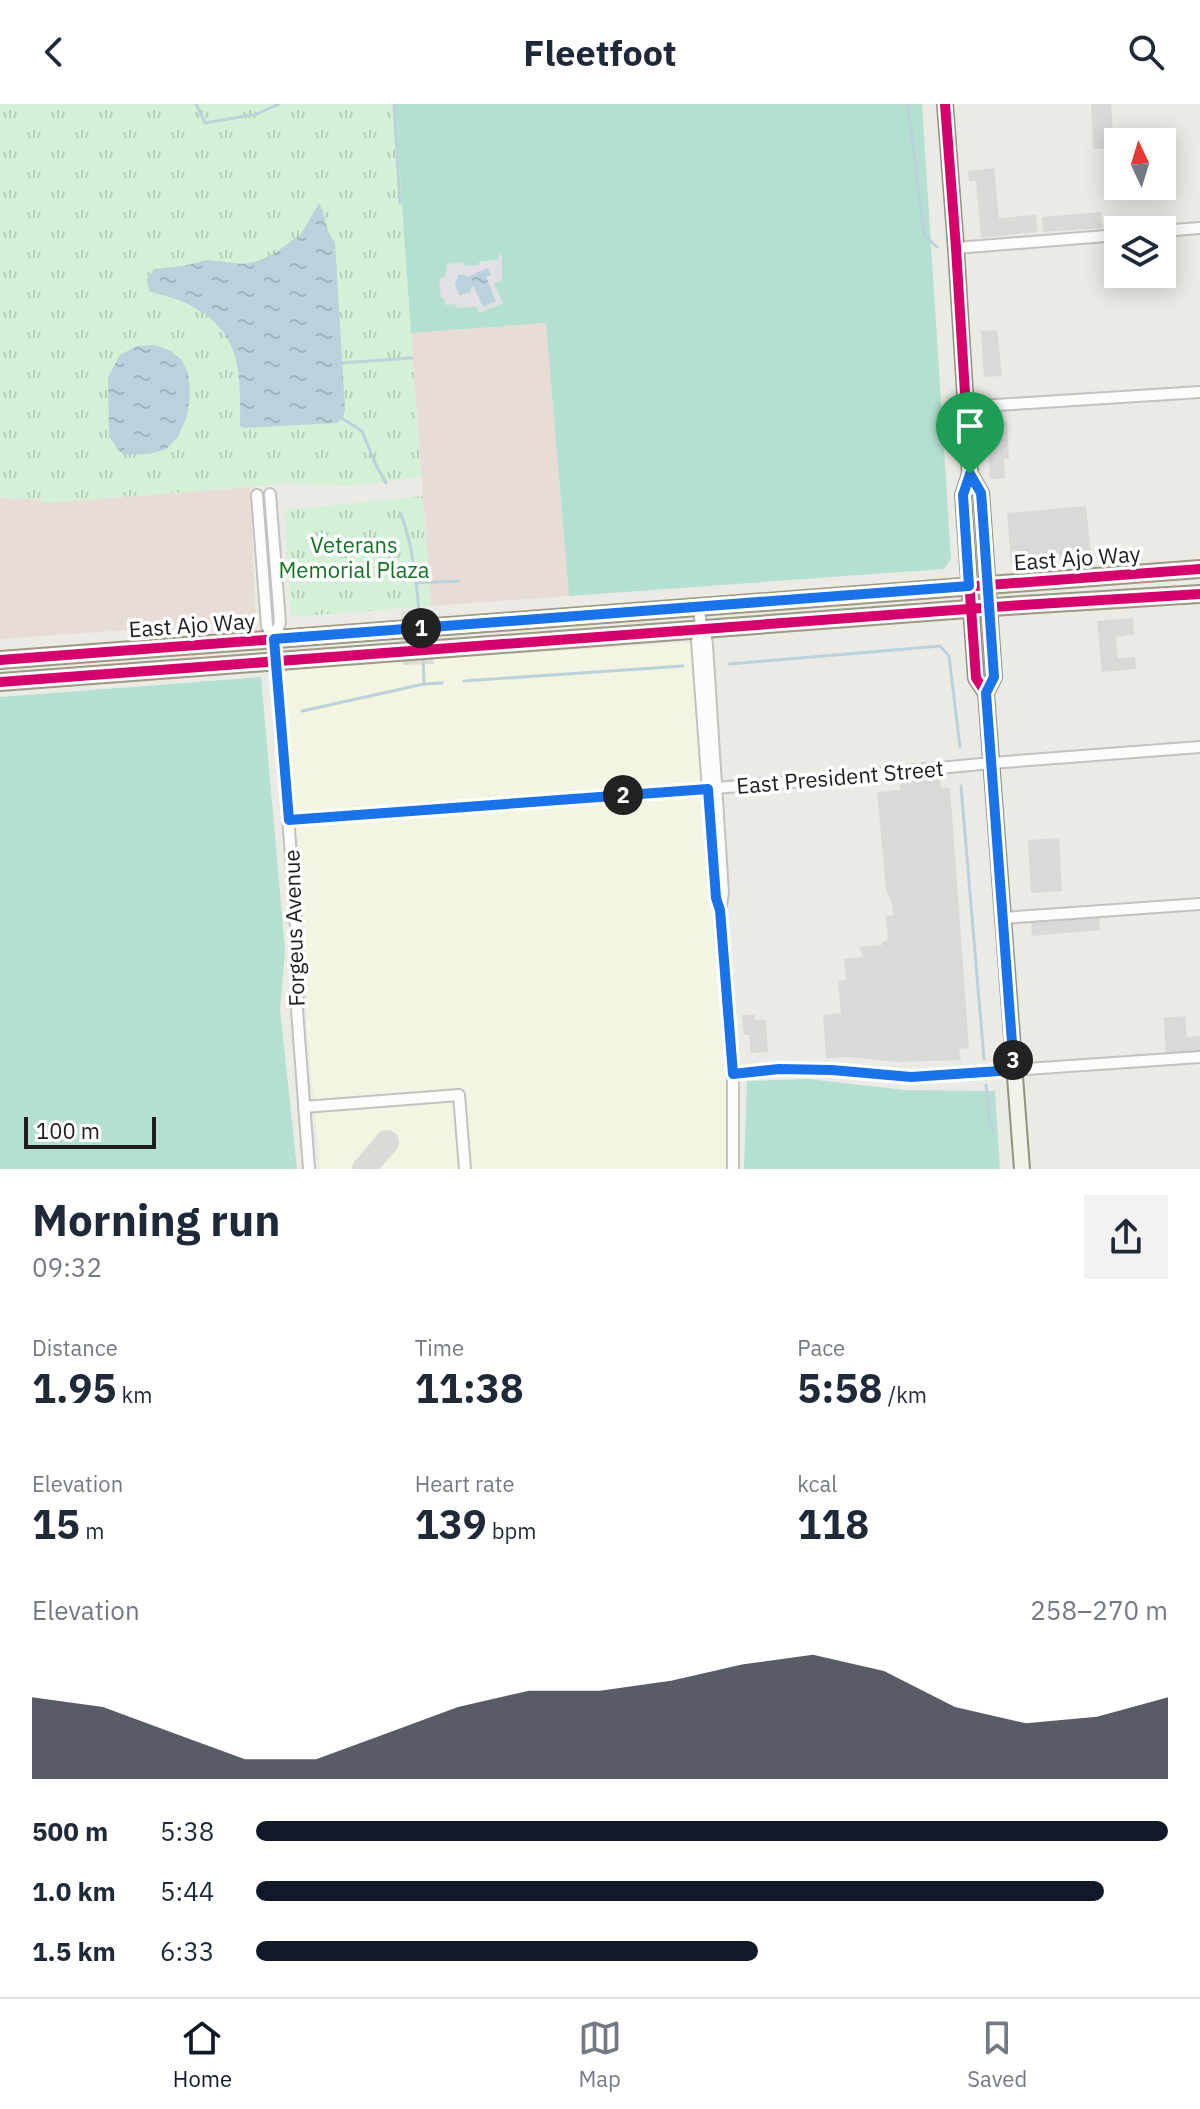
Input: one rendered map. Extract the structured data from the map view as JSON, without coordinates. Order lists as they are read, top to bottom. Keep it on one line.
{"streets":{"main road":["East Ajo Way"],"street":["East President Street","Forgeus Avenue"]},"crossings":[["East Ajo Way","Forgeus Avenue"],["East President Street","Forgeus Avenue"]],"parks":["Veterans Memorial Plaza"],"scale_bar":"100 m","north":"top","page":{"header":"Fleetfoot","pins":["1","2","3"],"scale":"100 m","heading":["Morning run","09:32"],"stats":[["Distance","1.95 km"],["Time","11:38"],["Pace","5:58 /km"],["Elevation","15 m"],["Heart rate","139 bpm"],["kcal","118"]],"chart":["Elevation","258–270 m"],"list":[{"name":"500 m","note":"5:38"},{"name":"1.0 km","note":"5:44"},{"name":"1.5 km","note":"6:33"}],"tabs":["Home","Map","Saved"]}}
